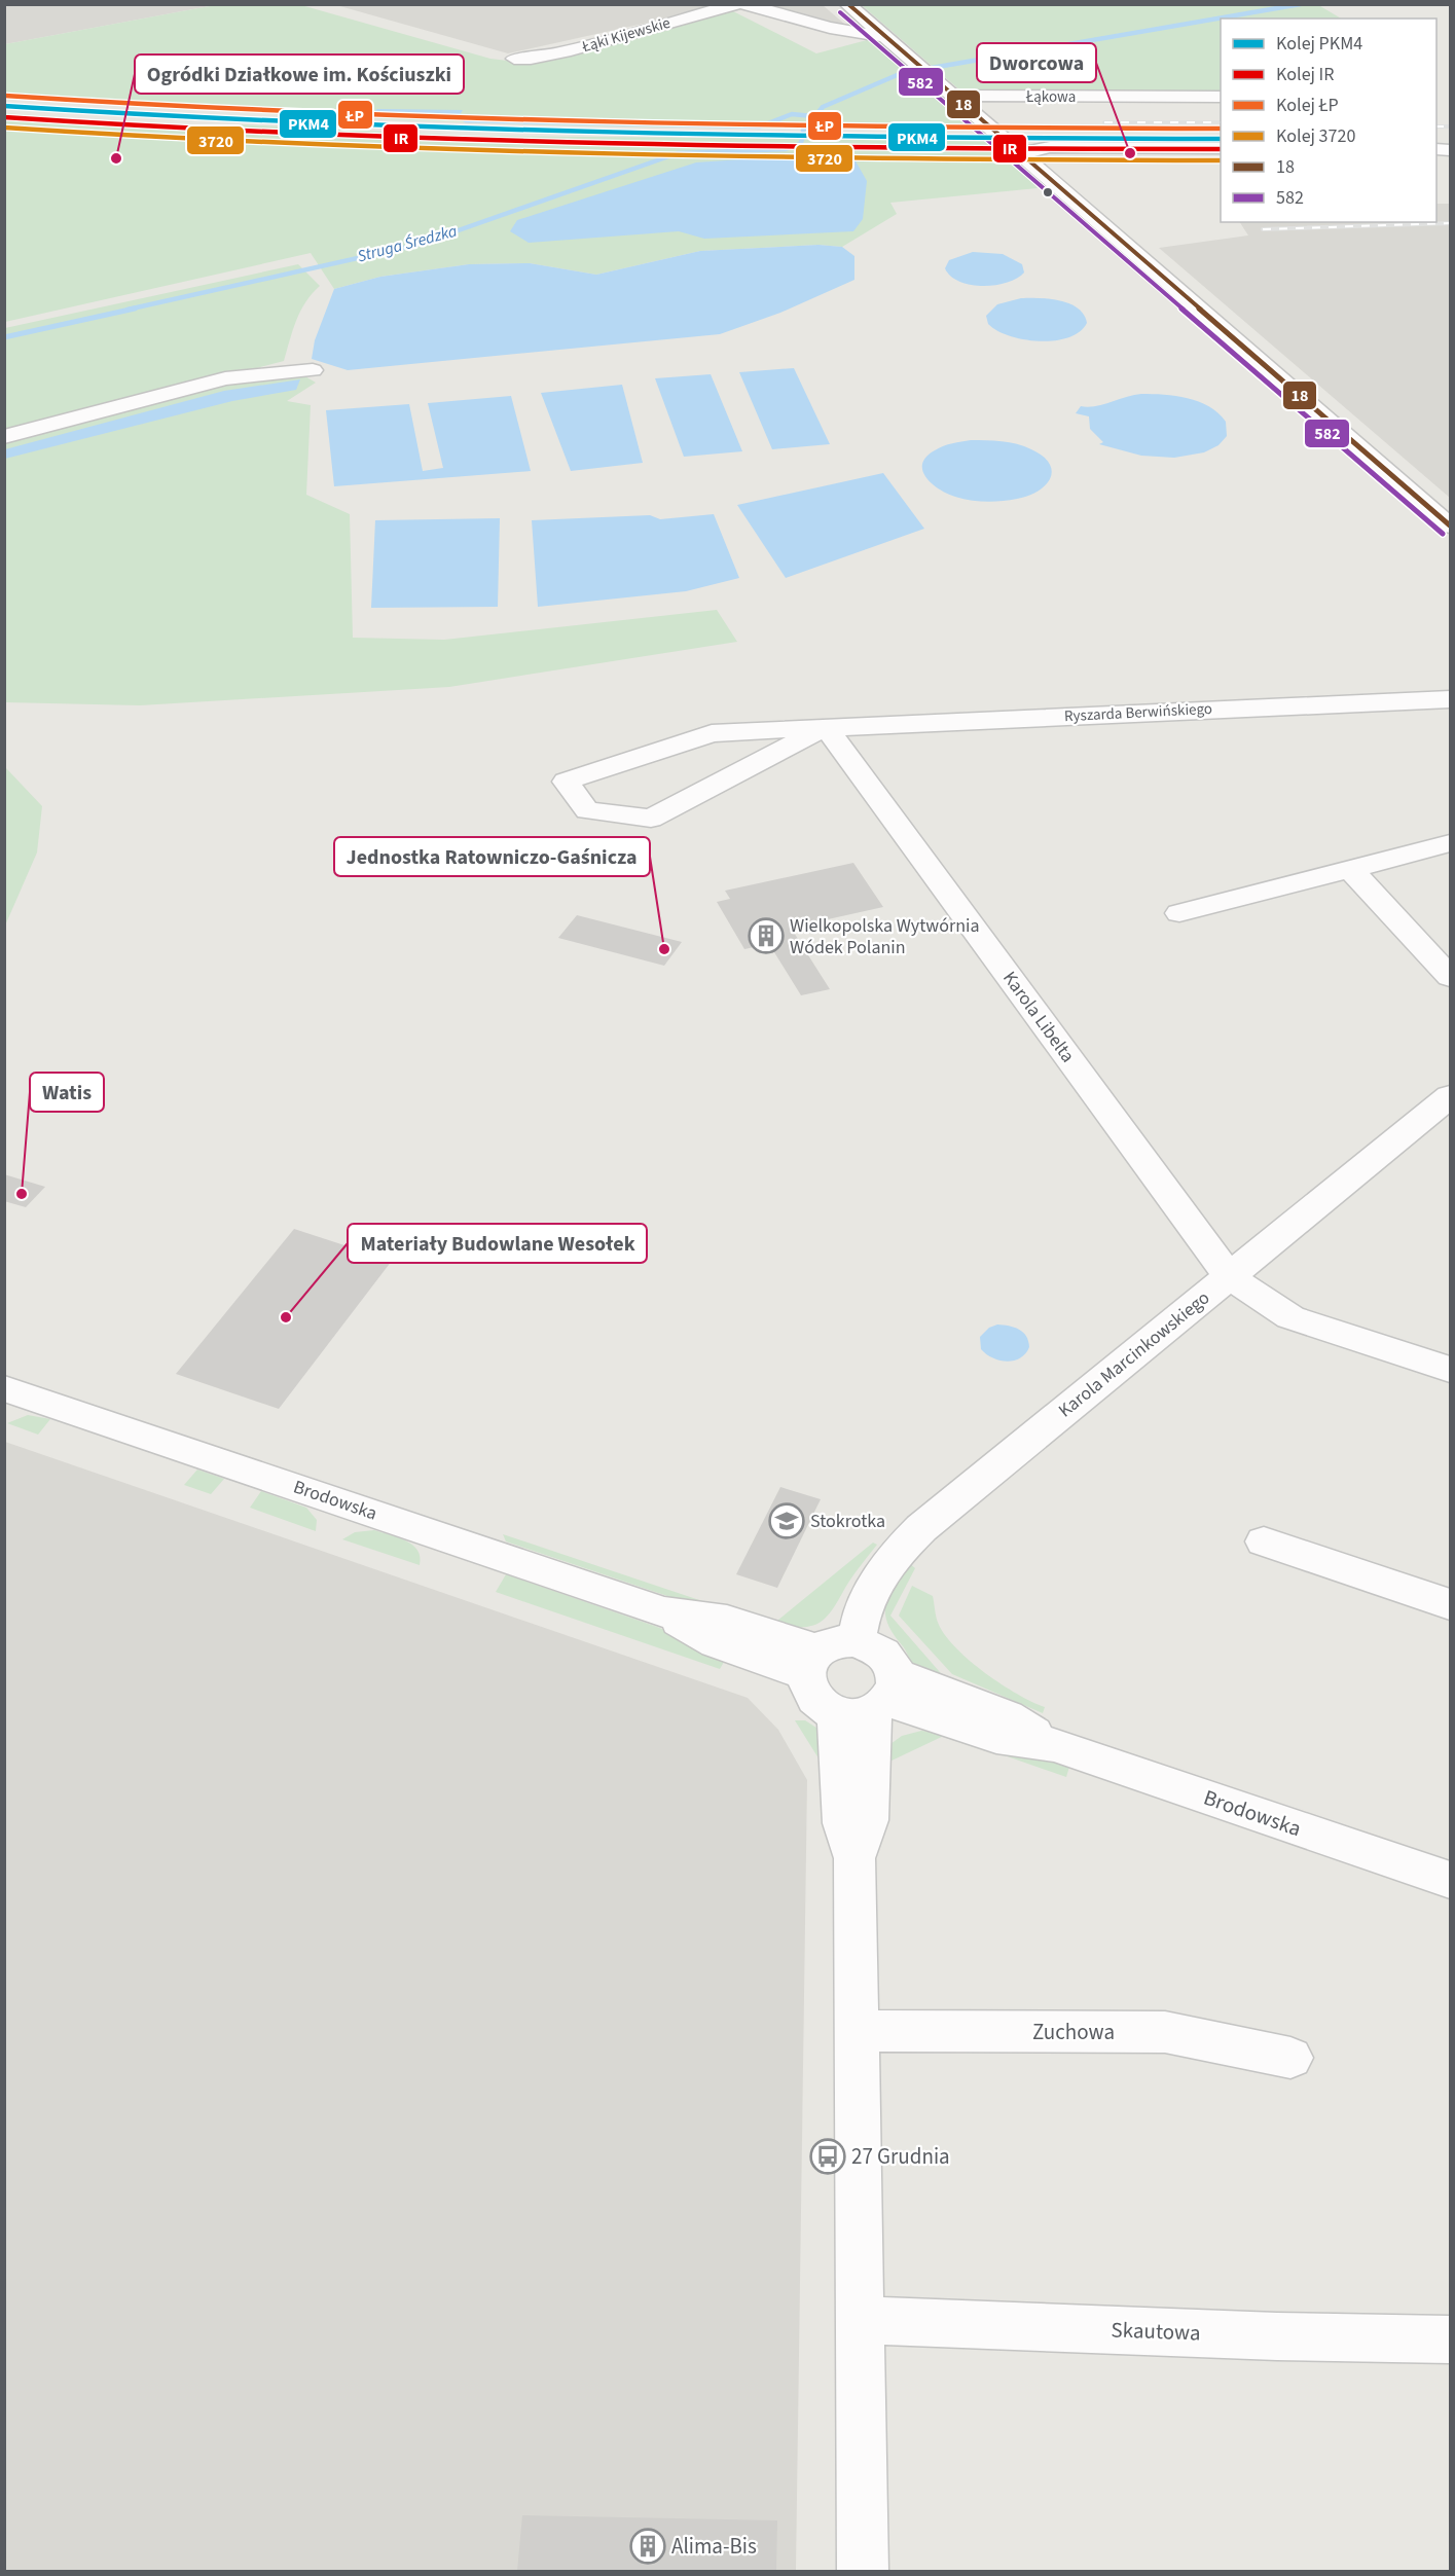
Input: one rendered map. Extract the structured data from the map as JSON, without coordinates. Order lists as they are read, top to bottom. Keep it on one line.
{"streets":{"street":["Łąki Kijewskie","Łąkowa","Ryszarda Berwińskiego","Karola Libelta","Karola Marcinkowskiego","Brodowska","Zuchowa","Skautowa"]},"crossings":[["Ryszarda Berwińskiego","Karola Libelta"],["Karola Libelta","Karola Marcinkowskiego"],["Karola Marcinkowskiego","Brodowska"]],"water":["Struga Średzka"],"places":{"other":["Dworcowa","Ogródki Działkowe im. Kościuszki","Jednostka Ratowniczo-Gaśnicza","Watis","Materiały Budowlane Wesołek"],"building":["Wielkopolska Wytwórnia Wódek Polanin","Alima-Bis"],"school or university":["Stokrotka"],"bus stop":["27 Grudnia"]},"lines":["transit line 18","transit line 582","rail line ŁP","rail line PKM4","rail line IR","rail line 3720"],"legend":["Kolej PKM4","Kolej IR","Kolej ŁP","Kolej 3720","18","582"]}
